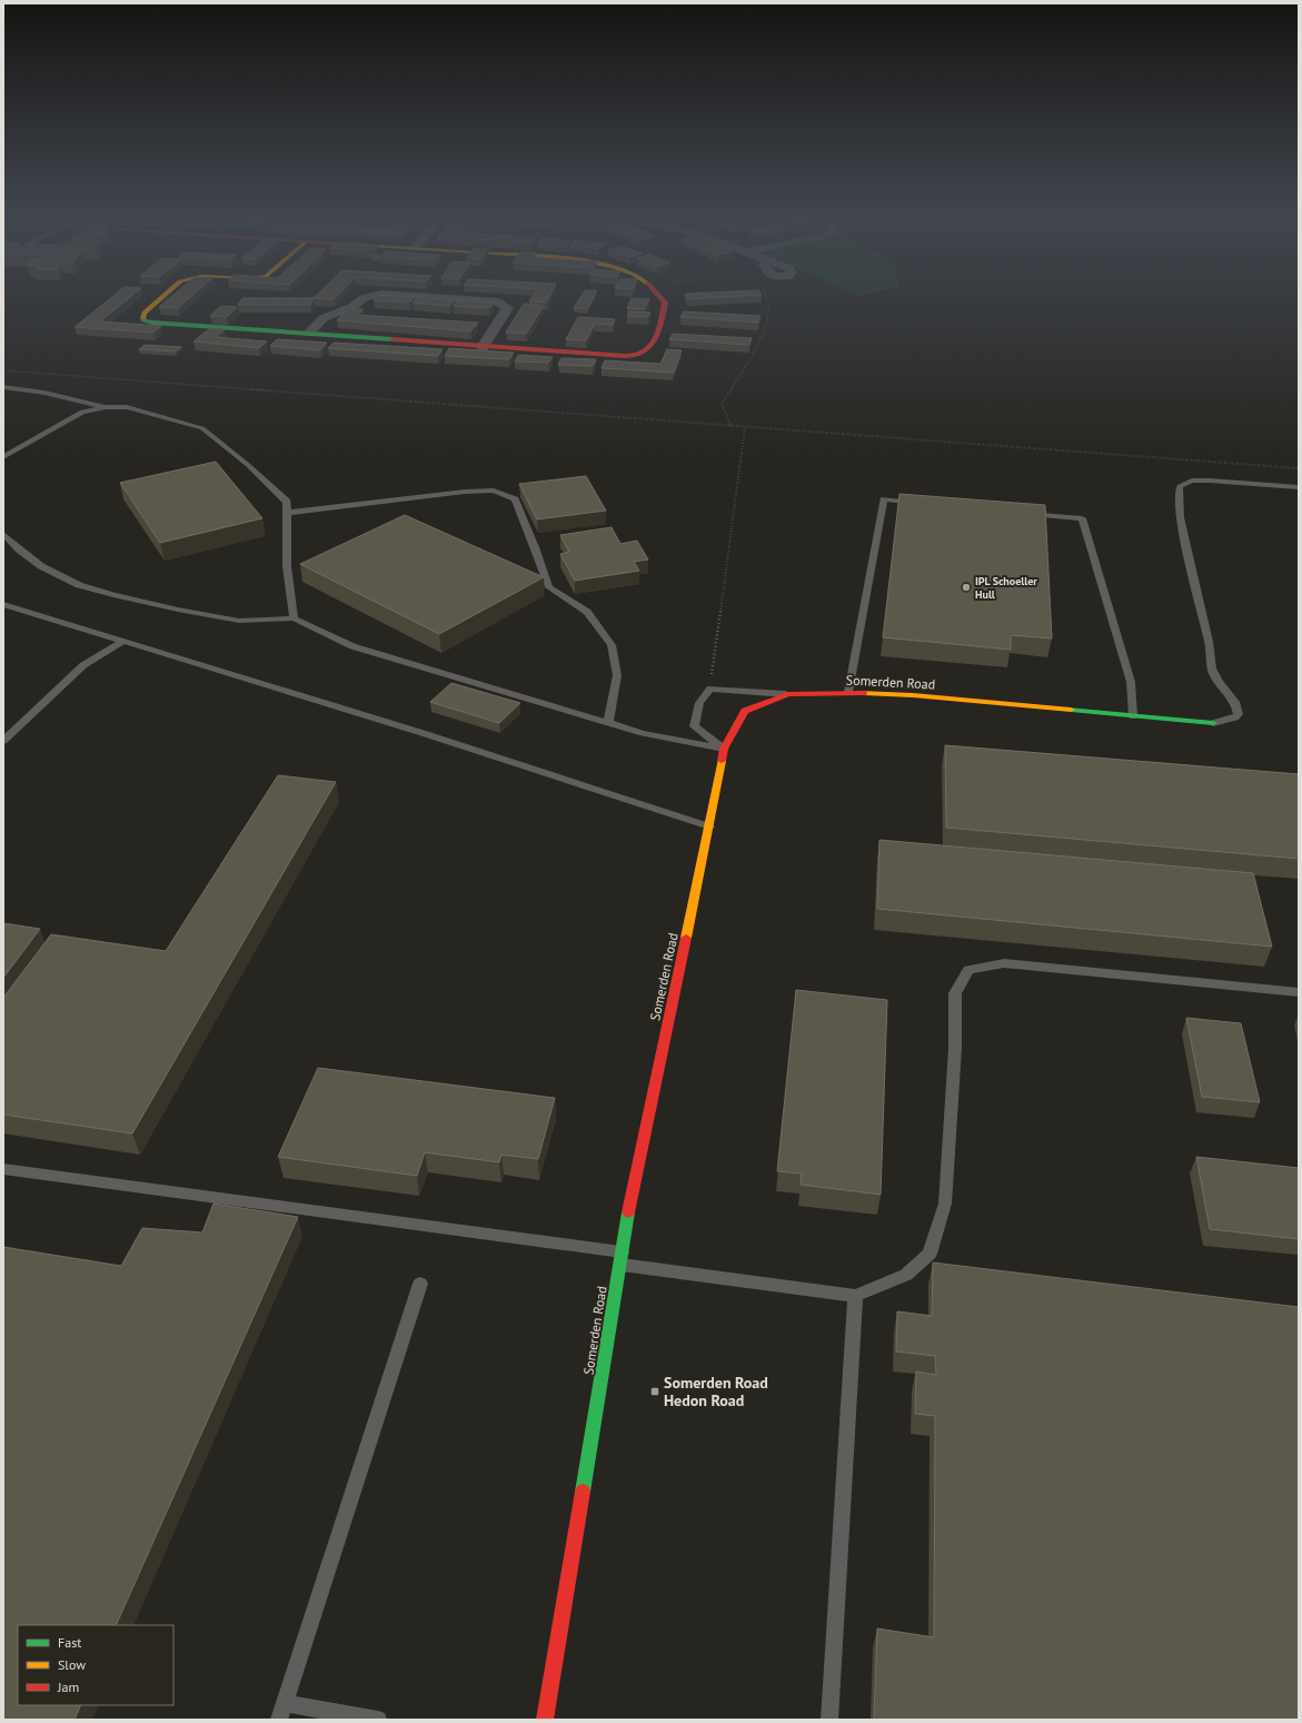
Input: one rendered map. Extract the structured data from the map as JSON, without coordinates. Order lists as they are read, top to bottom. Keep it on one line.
{"streets":{"street":["Somerden Road"]},"places":{"other":["IPL Schoeller Hull"],"transit":["Somerden Road Hedon Road"]},"legend":["Fast","Slow","Jam"]}
